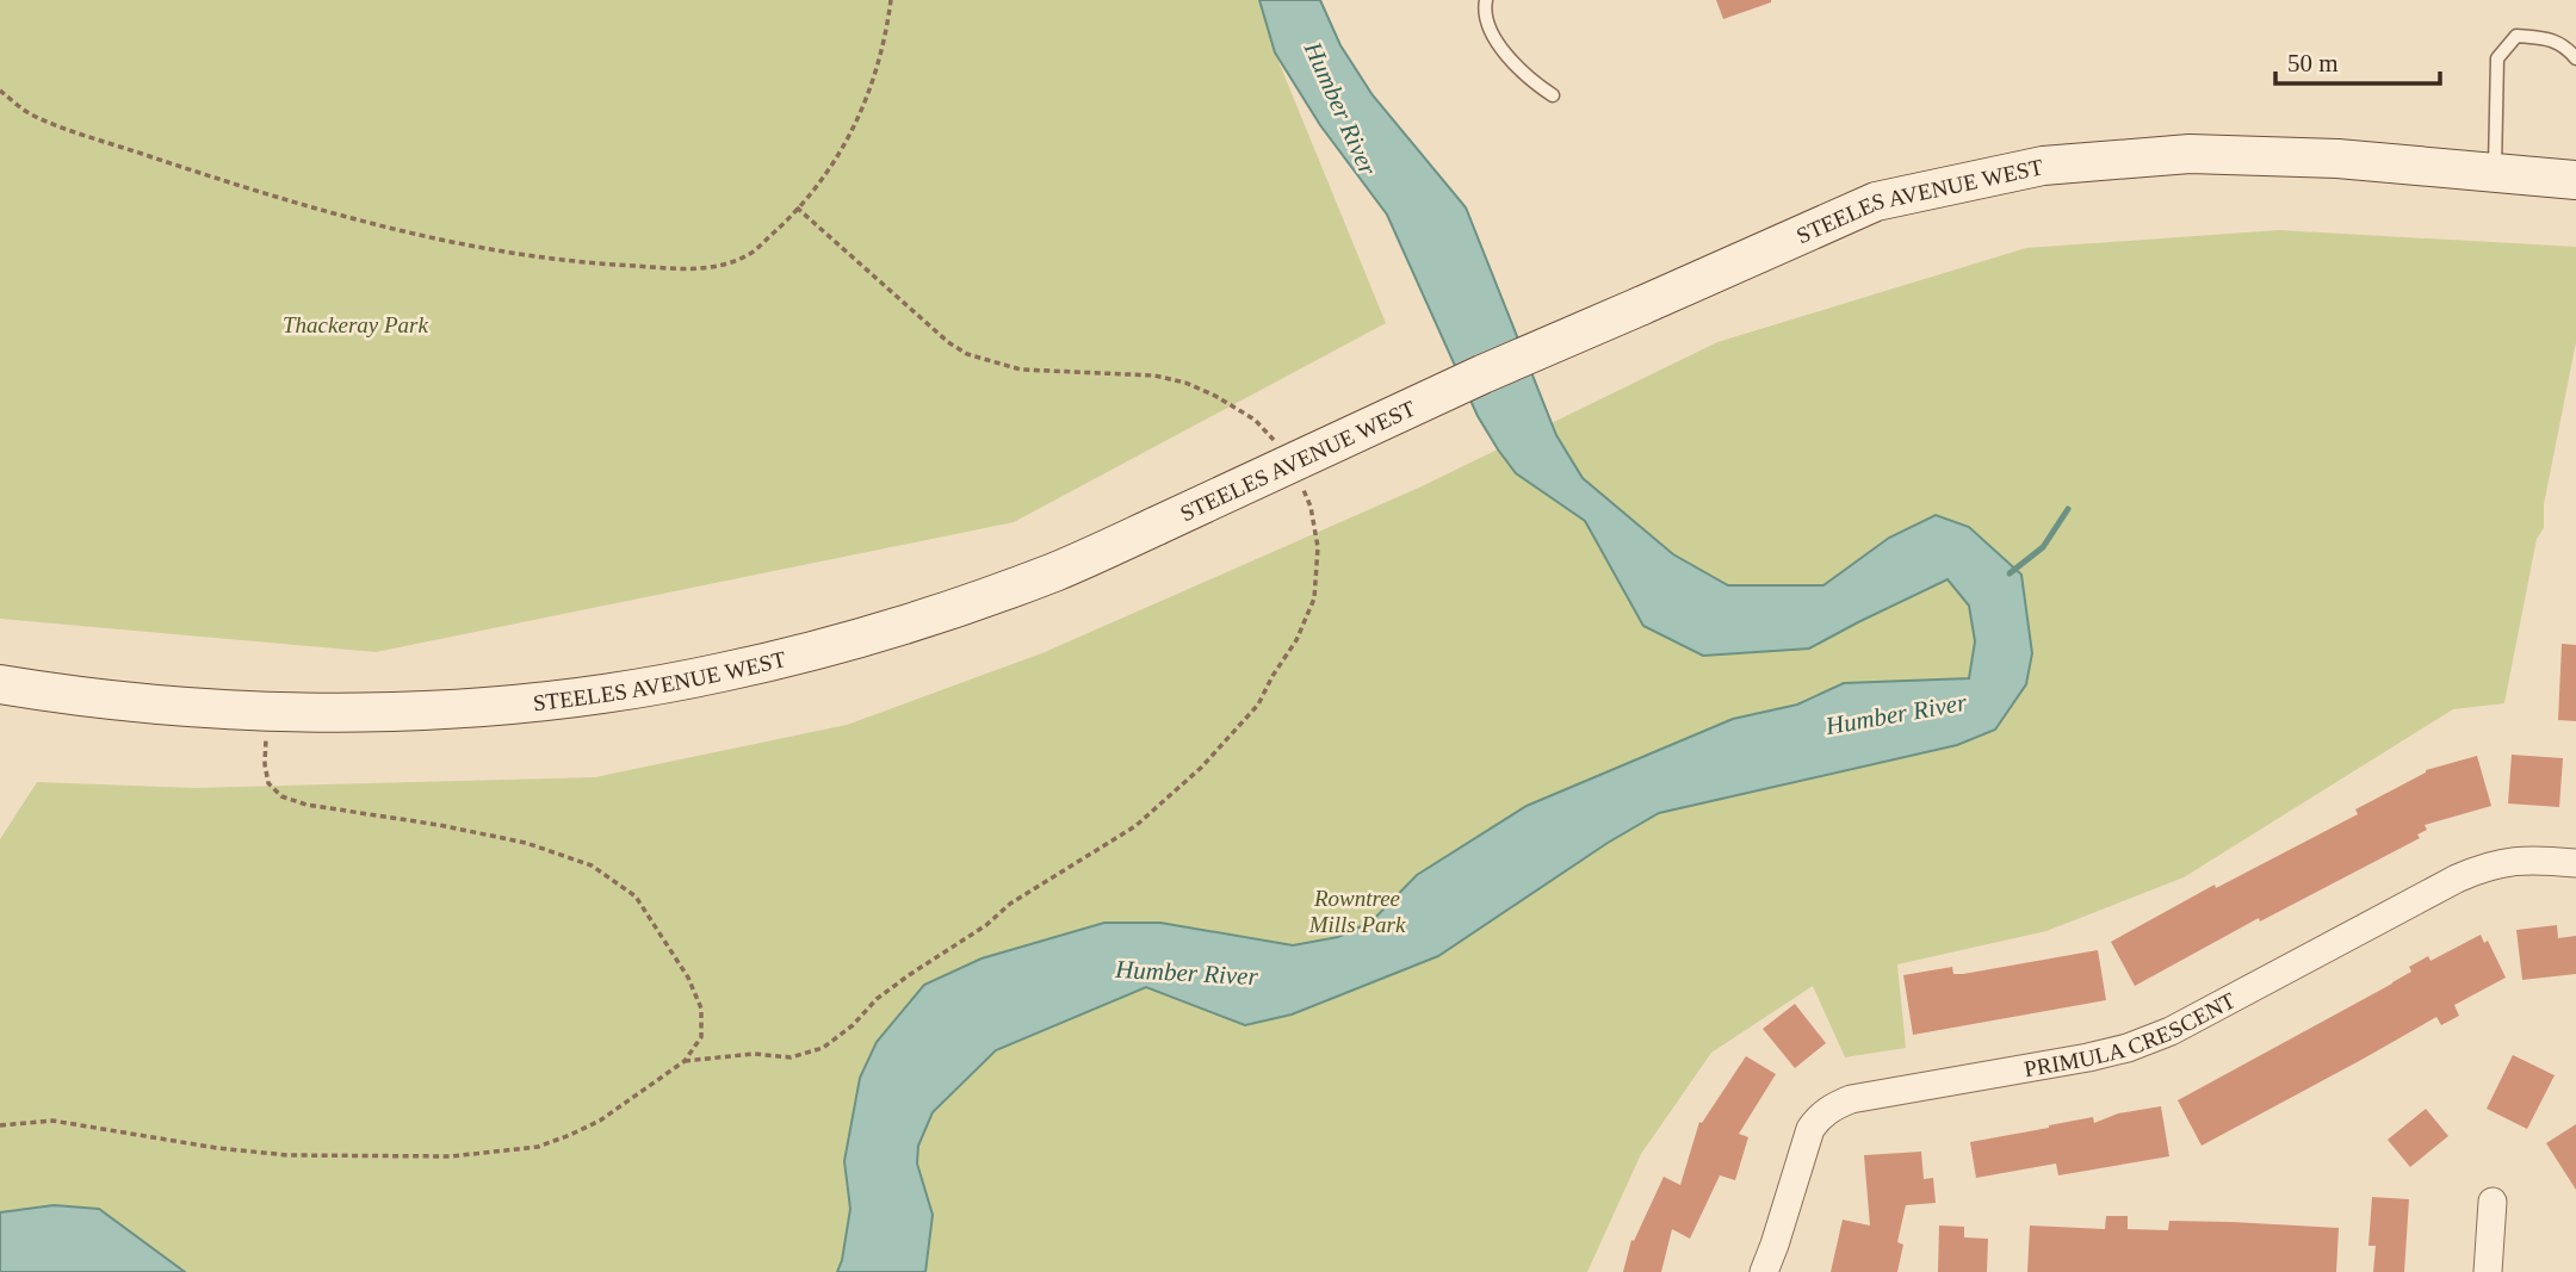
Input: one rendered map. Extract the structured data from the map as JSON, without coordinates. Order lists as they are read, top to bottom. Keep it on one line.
{"streets":{"main road":["STEELES AVENUE WEST"],"street":["PRIMULA CRESCENT"]},"water":["Humber River"],"parks":["Thackeray Park","Rowntree Mills Park"],"scale_bar":"50 m"}
